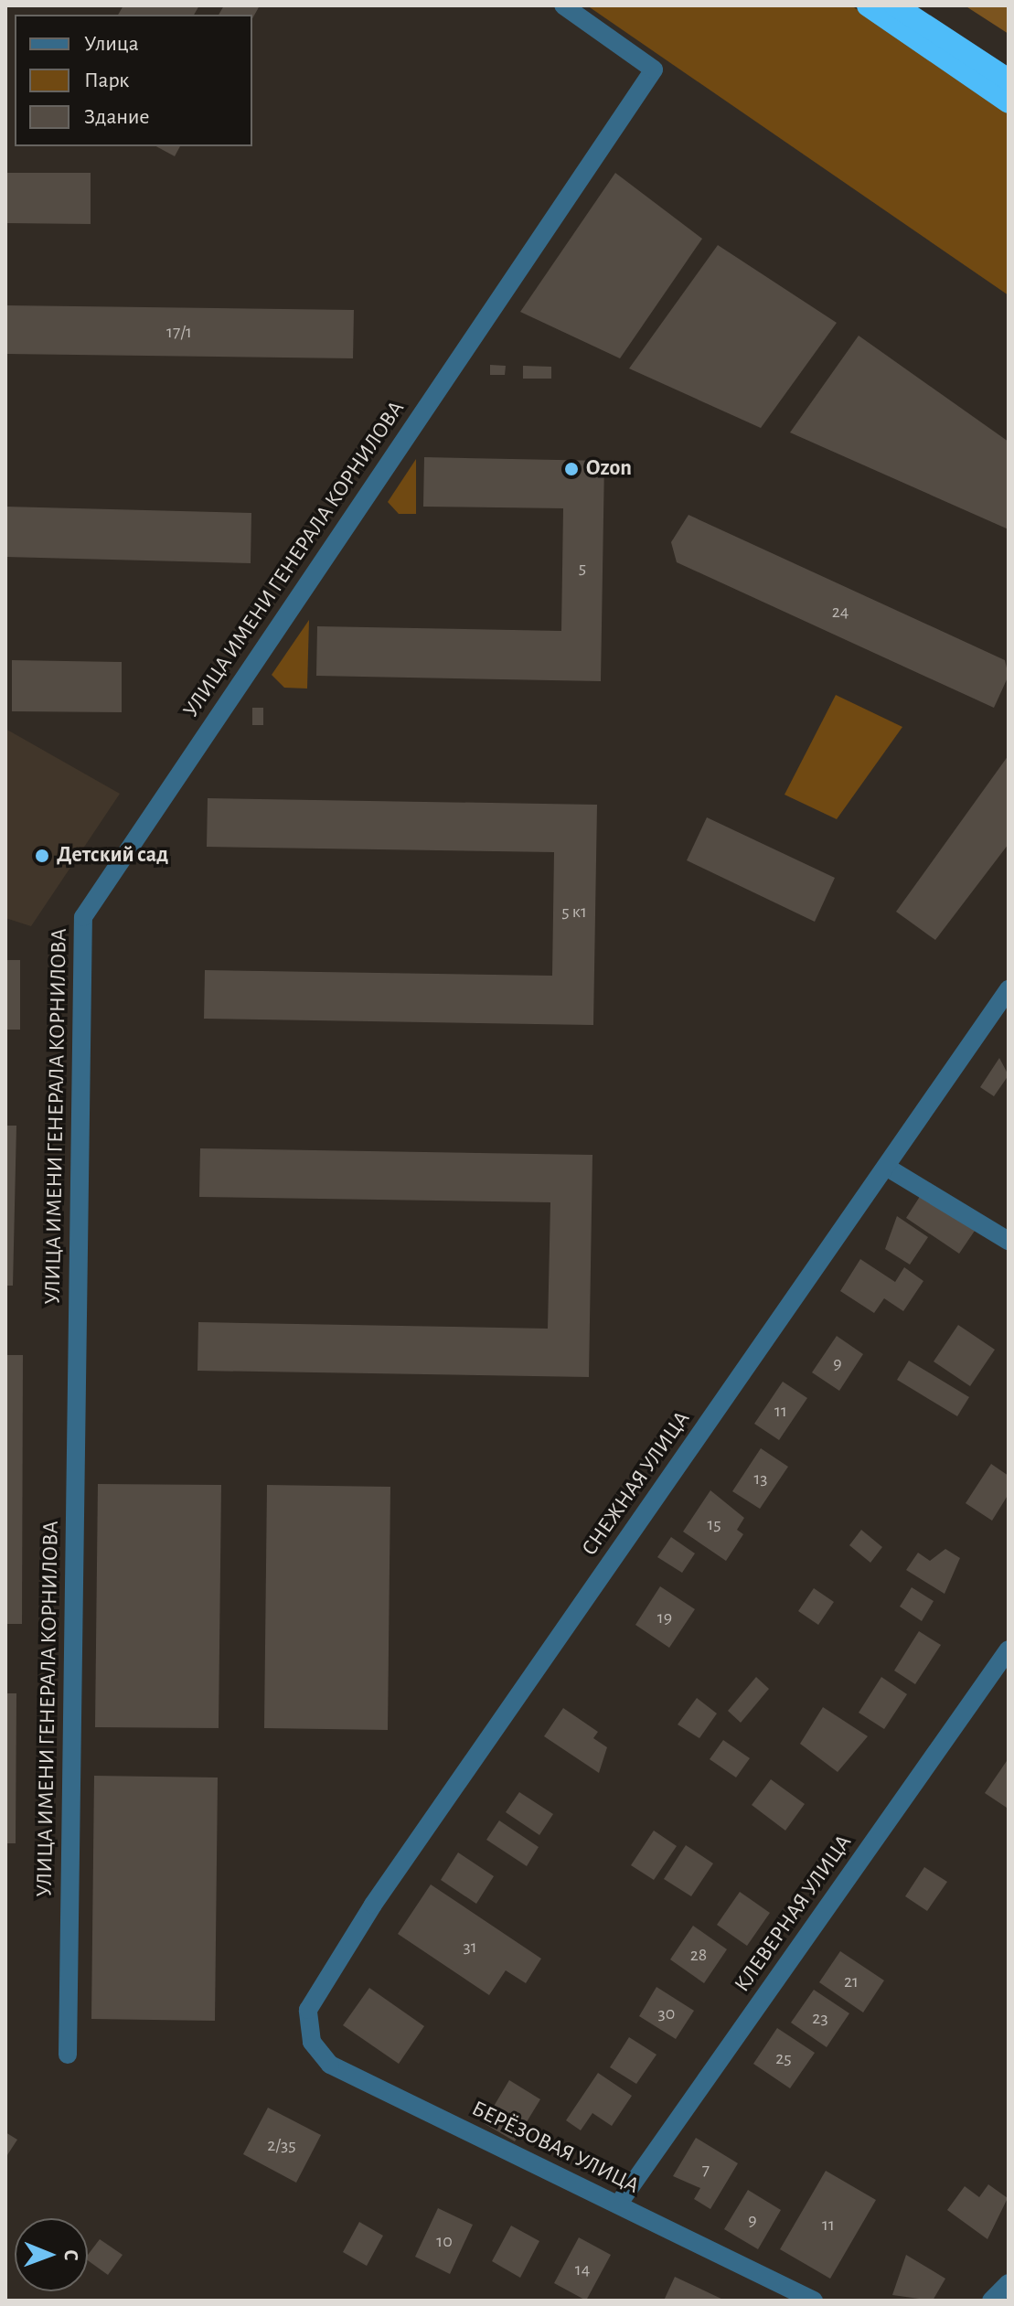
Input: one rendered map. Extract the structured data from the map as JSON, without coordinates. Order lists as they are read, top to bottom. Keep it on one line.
{"streets":{"street":["УЛИЦА ИМЕНИ ГЕНЕРАЛА КОРНИЛОВА","СНЕЖНАЯ УЛИЦА","КЛЕВЕРНАЯ УЛИЦА","БЕРЁЗОВАЯ УЛИЦА"]},"crossings":[["СНЕЖНАЯ УЛИЦА","БЕРЁЗОВАЯ УЛИЦА"],["КЛЕВЕРНАЯ УЛИЦА","БЕРЁЗОВАЯ УЛИЦА"]],"places":["Ozon","Детский сад"],"house_numbers":["17/1","5","24","5 к1","9","11","13","15","19","31","28","21","30","23","25","2/35","7","9","11","10","14"],"legend":["Улица","Парк","Здание"],"north":"right"}
